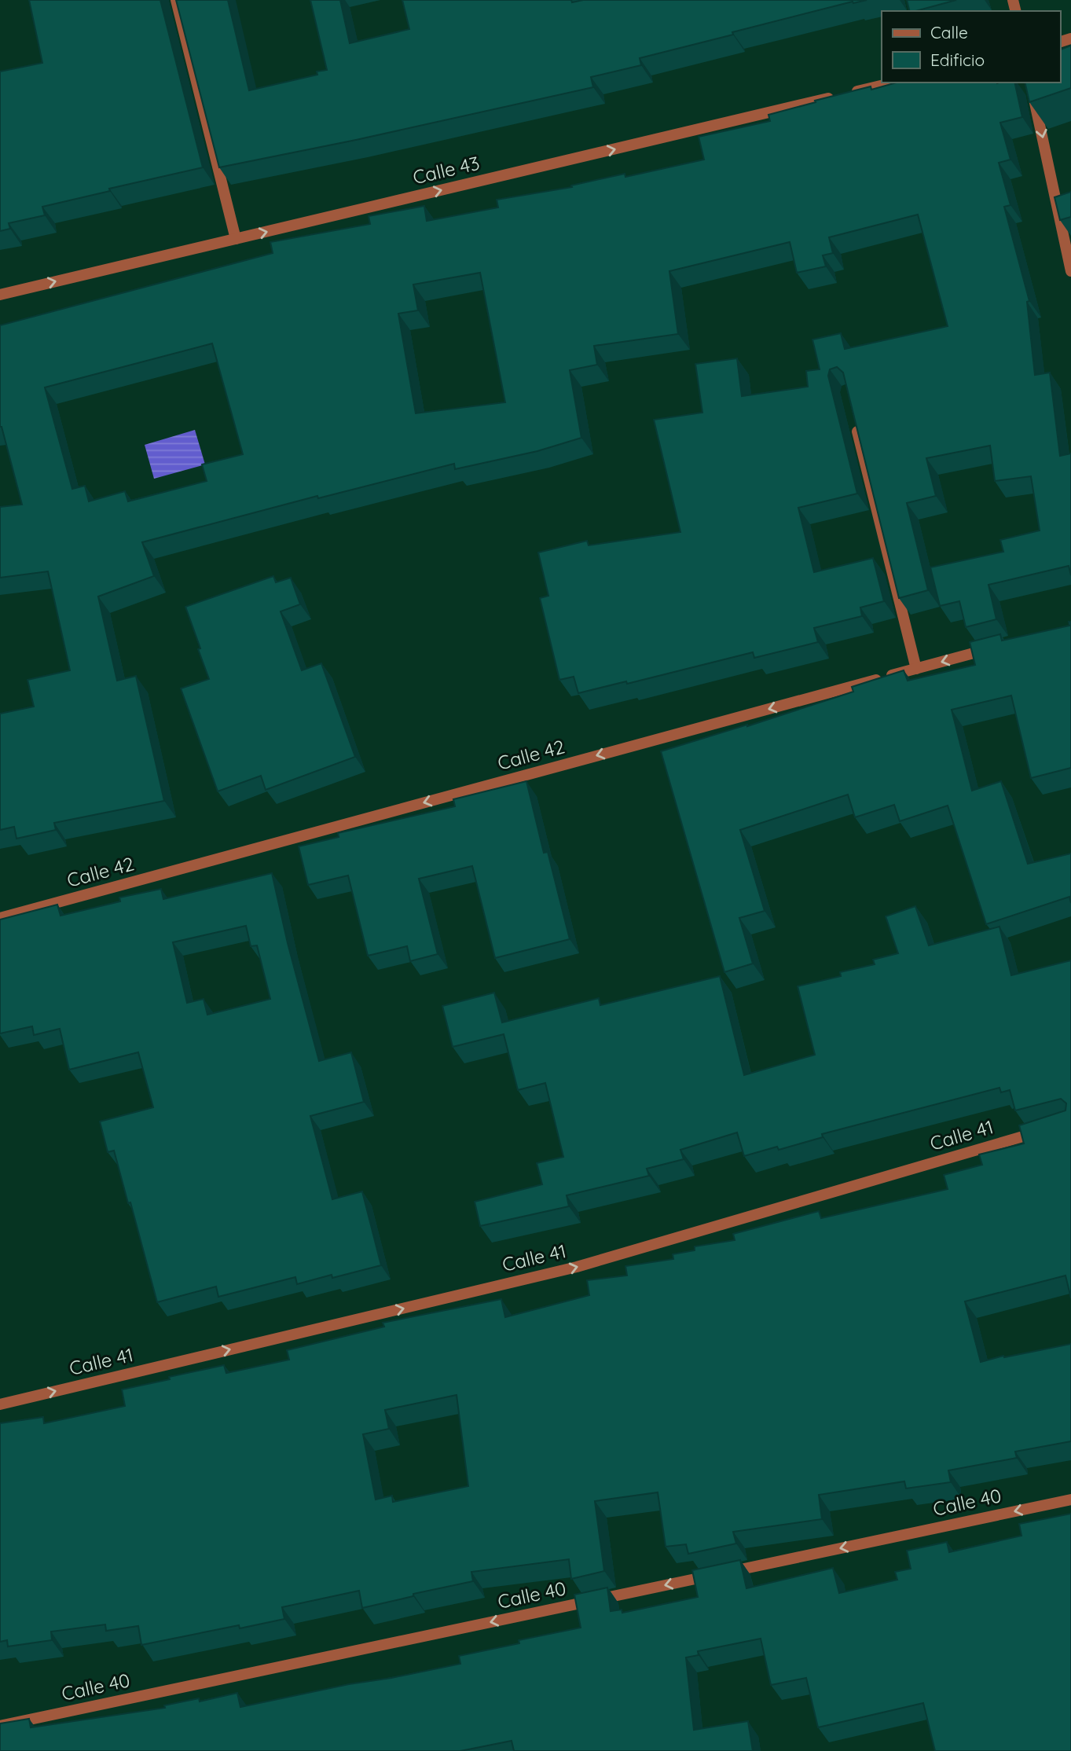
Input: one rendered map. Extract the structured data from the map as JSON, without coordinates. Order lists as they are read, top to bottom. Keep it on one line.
{"streets":{"street":["Calle 43","Calle 42","Calle 41","Calle 40"]},"one_way":["Calle 43","Calle 42","Calle 41","Calle 40"],"legend":["Calle","Edificio"]}
